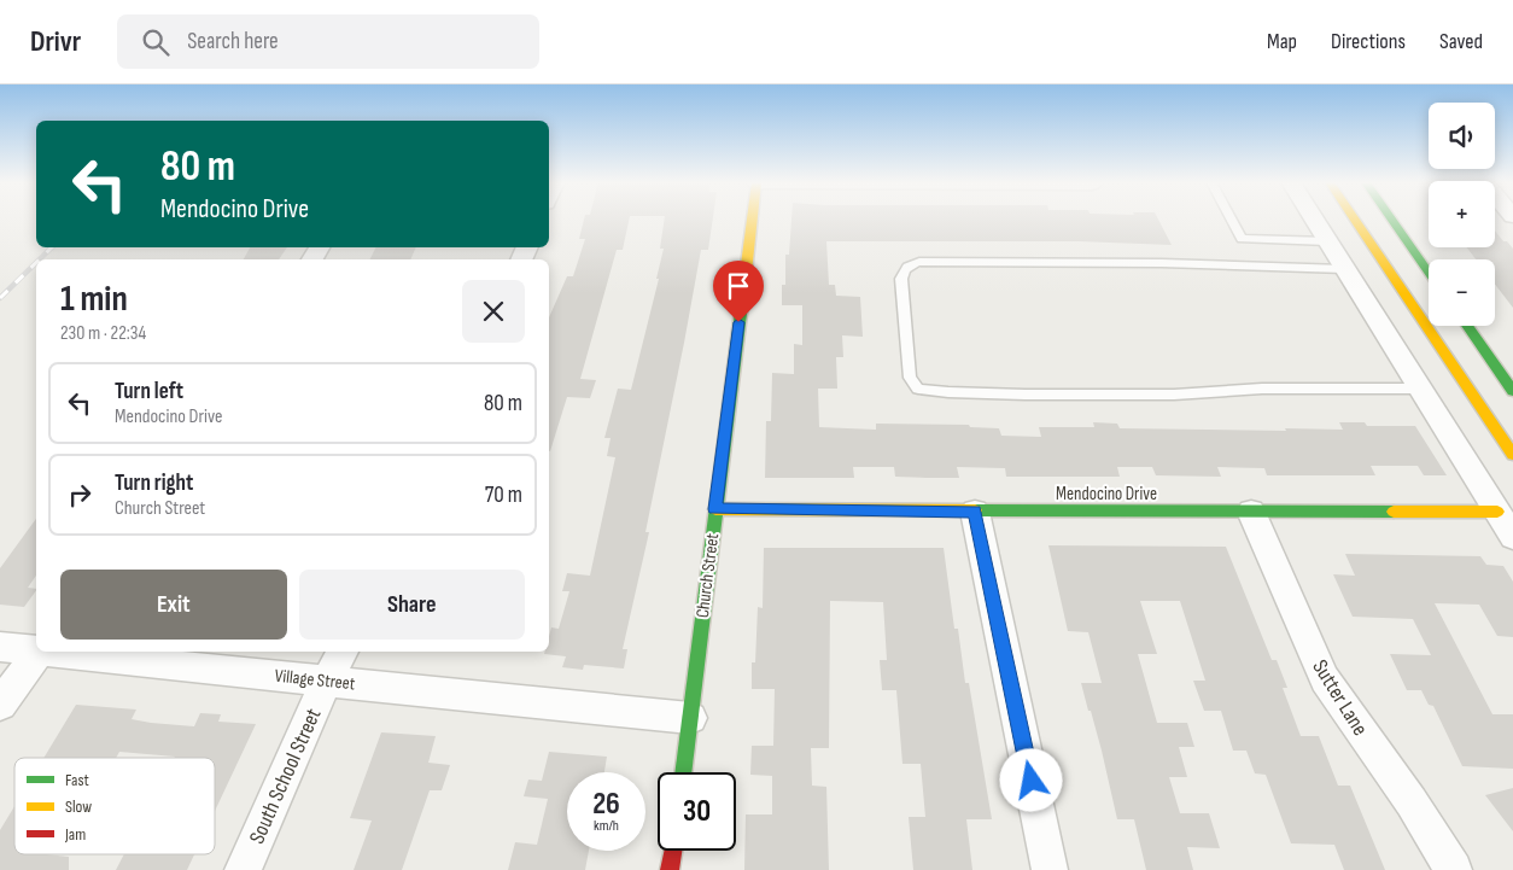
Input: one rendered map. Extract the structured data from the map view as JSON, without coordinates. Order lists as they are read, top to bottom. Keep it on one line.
{"streets":{"street":["Mendocino Drive","Church Street","Village Street","Sutter Lane","South School Street"]},"crossings":[["Mendocino Drive","Church Street"],["Mendocino Drive","Sutter Lane"],["Church Street","Village Street"],["Village Street","South School Street"]],"legend":["Fast","Slow","Jam"],"page":{"header":"Drivr","search":"Search here","nav":["Map","Directions","Saved"],"map_buttons":["+","−"],"turn":["80 m","Mendocino Drive"],"heading":["1 min","230 m · 22:34"],"list":[{"name":"Turn left","note":"Mendocino Drive","value":"80 m"},{"name":"Turn right","note":"Church Street","value":"70 m"}],"buttons":["Exit","Share"],"speed":"26 km/h","limit":"30"}}
